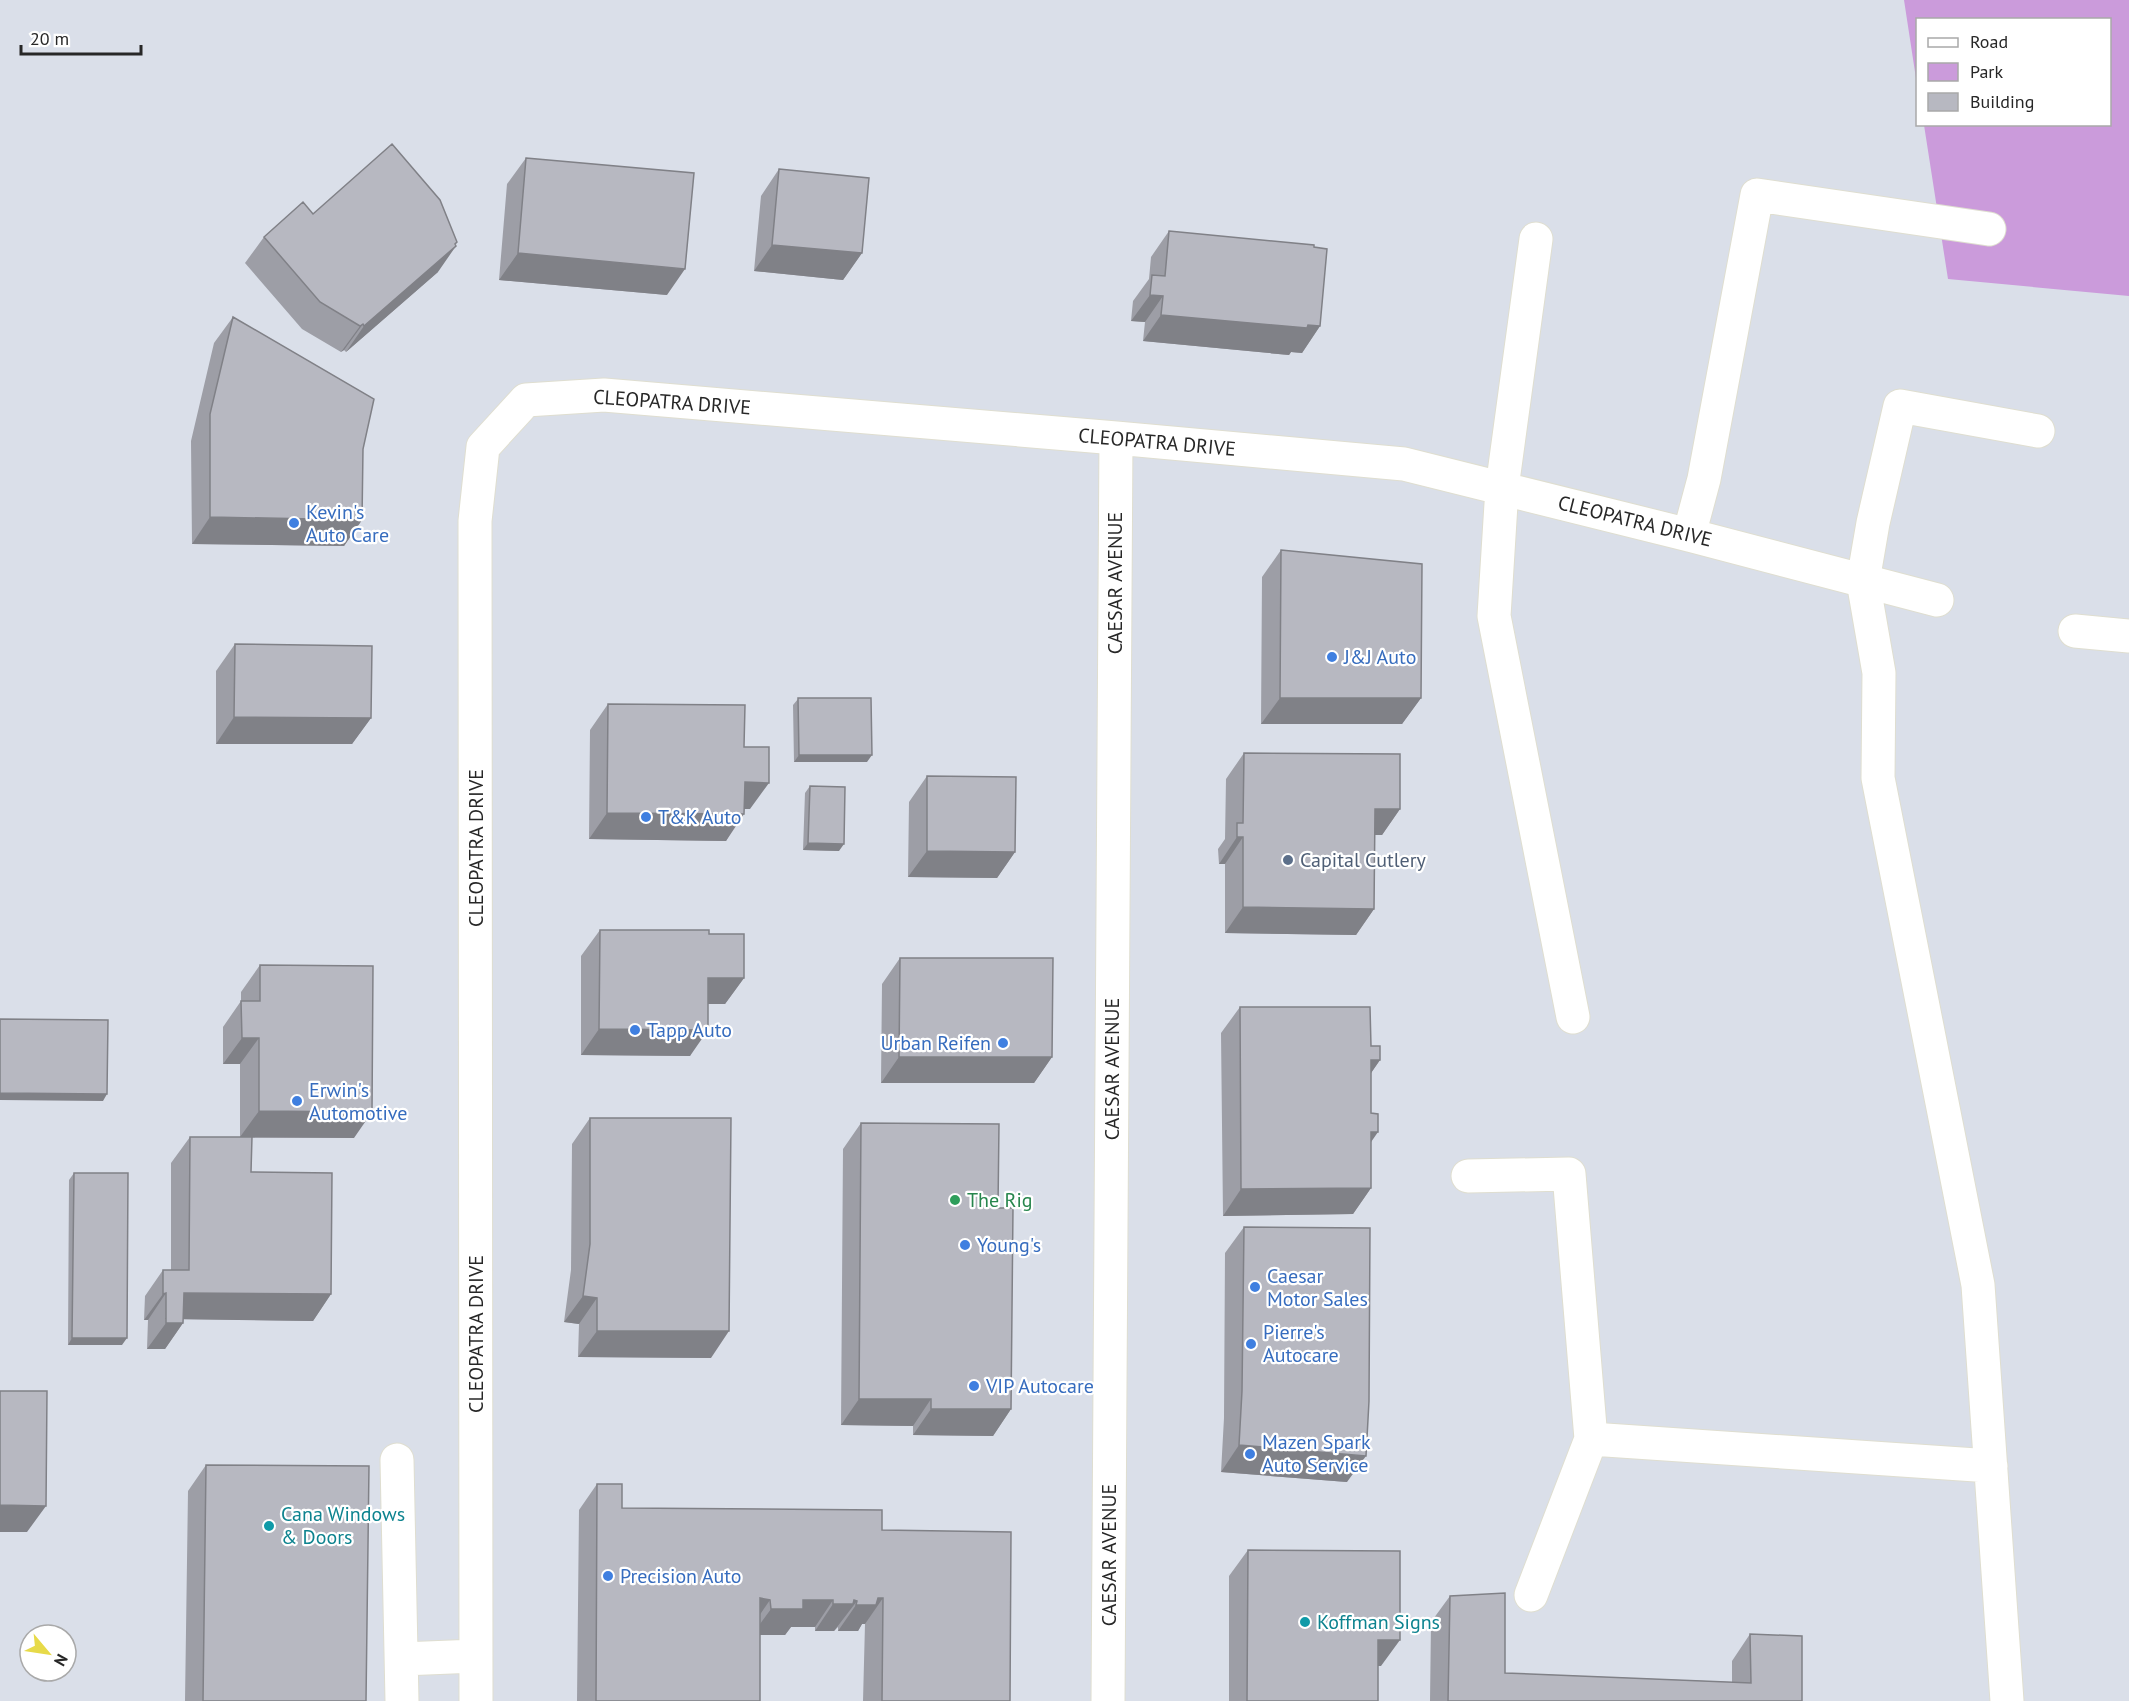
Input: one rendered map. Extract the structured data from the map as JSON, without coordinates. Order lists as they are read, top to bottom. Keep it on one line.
{"streets":{"street":["CLEOPATRA DRIVE","CAESAR AVENUE"]},"crossings":[["CLEOPATRA DRIVE","CAESAR AVENUE"]],"places":["Kevin's Auto Care","J&J Auto","T&K Auto","Capital Cutlery","Tapp Auto","Urban Reifen","Erwin's Automotive","The Rig","Young's","Caesar Motor Sales","Pierre's Autocare","VIP Autocare","Mazen Spark Auto Service","Cana Windows & Doors","Precision Auto","Koffman Signs"],"legend":["Road","Park","Building"],"scale_bar":"20 m","north":"bottom right"}
